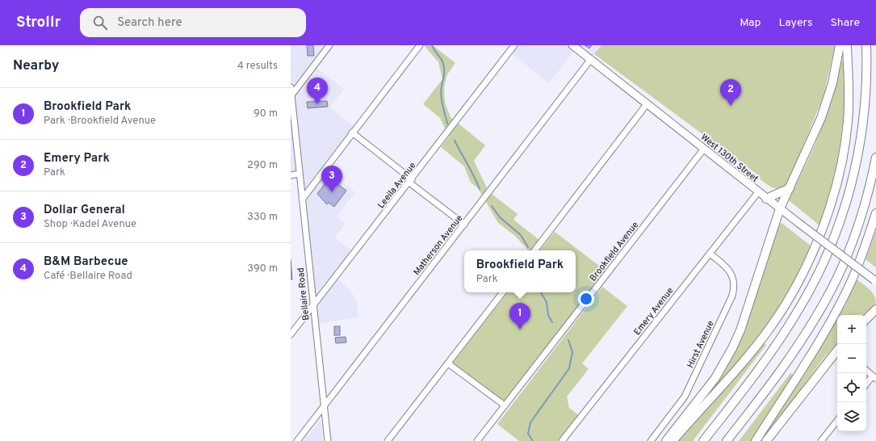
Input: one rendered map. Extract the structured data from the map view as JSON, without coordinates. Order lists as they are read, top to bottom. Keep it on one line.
{"streets":{"main road":["West 130th Street"],"street":["Leeila Avenue","Matherson Avenue","Brookfield Avenue","Bellaire Road","Emery Avenue","Hirst Avenue"]},"crossings":[["West 130th Street","Matherson Avenue"],["West 130th Street","Brookfield Avenue"],["West 130th Street","Emery Avenue"],["Leeila Avenue","Bellaire Road"],["Matherson Avenue","Bellaire Road"],["Emery Avenue","Hirst Avenue"]],"page":{"header":"Strollr","search":"Search here","nav":["Map","Layers","Share"],"heading":["Nearby","4 results"],"pins":["4","2","3","1"],"list":[{"mark":"1","name":"Brookfield Park","note":"Park · Brookfield Avenue","value":"90 m"},{"mark":"2","name":"Emery Park","note":"Park","value":"290 m"},{"mark":"3","name":"Dollar General","note":"Shop · Kadel Avenue","value":"330 m"},{"mark":"4","name":"B&M Barbecue","note":"Café · Bellaire Road","value":"390 m"}],"popup":["Brookfield Park","Park"],"map_buttons":["+","−"]}}
